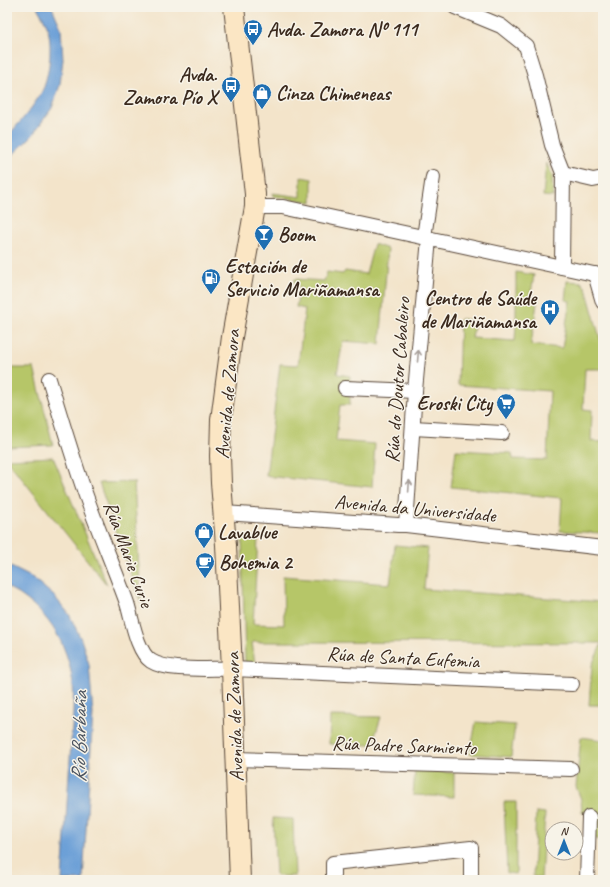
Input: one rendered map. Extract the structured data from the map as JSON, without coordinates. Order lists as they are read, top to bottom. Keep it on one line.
{"streets":{"street":["Rúa do Doutor Cabaleiro","Avenida de Zamora","Avenida da Universidade","Rúa Marie Curie","Rúa de Santa Eufemia","Rúa Padre Sarmiento"]},"crossings":[["Rúa do Doutor Cabaleiro","Avenida da Universidade"],["Avenida de Zamora","Avenida da Universidade"],["Avenida de Zamora","Rúa Marie Curie"],["Avenida de Zamora","Rúa de Santa Eufemia"],["Avenida de Zamora","Rúa Padre Sarmiento"],["Rúa Marie Curie","Rúa de Santa Eufemia"]],"one_way":["Rúa do Doutor Cabaleiro"],"water":["Río Barbaña"],"places":{"bus stop":["Avda. Zamora Nº 111","Avda. Zamora Pío X"],"shop":["Cinza Chimeneas","Lavablue"],"bar":["Boom"],"fuel station":["Estación de Servicio Mariñamansa"],"hospital":["Centro de Saúde de Mariñamansa"],"supermarket":["Eroski City"],"cafe":["Bohemia 2"]},"north":"top"}
